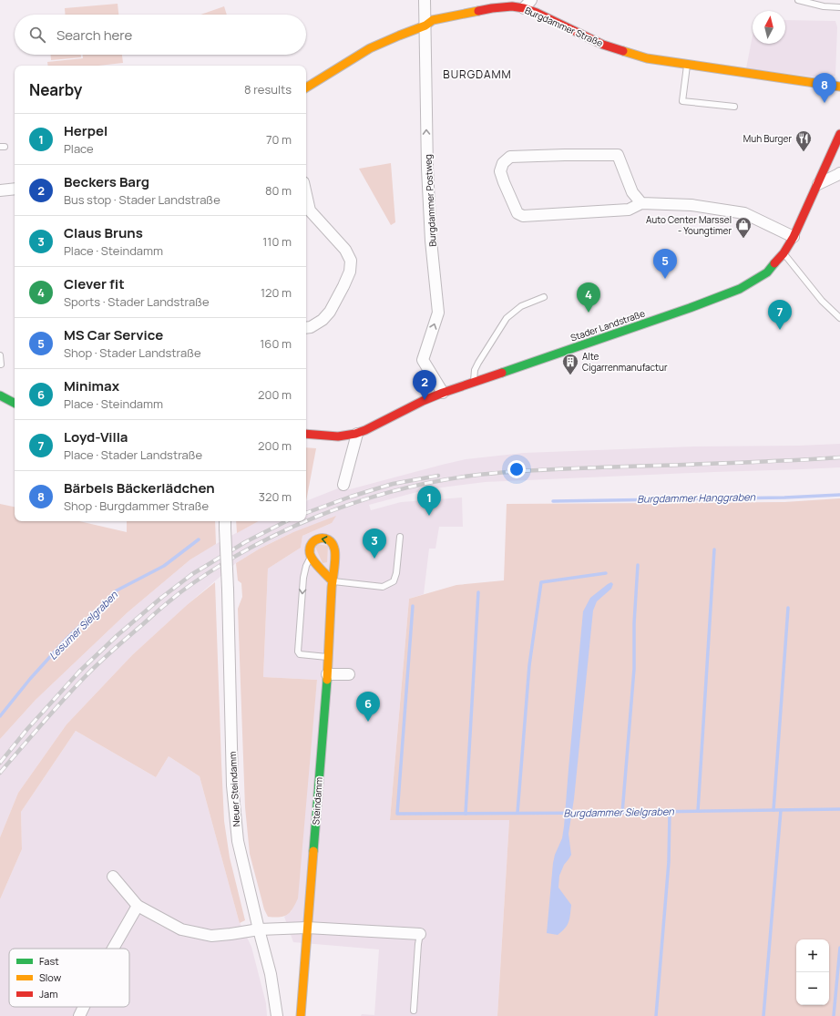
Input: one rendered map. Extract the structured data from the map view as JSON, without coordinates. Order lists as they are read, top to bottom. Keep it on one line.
{"streets":{"street":["Burgdammer Straße","Burgdammer Postweg","Stader Landstraße","Neuer Steindamm","Steindamm"]},"crossings":[["Burgdammer Straße","Burgdammer Postweg"],["Burgdammer Postweg","Stader Landstraße"]],"one_way":["Burgdammer Postweg"],"districts":["BURGDAMM"],"water":["Burgdammer Hanggraben","Lesumer Sielgraben","Burgdammer Sielgraben"],"places":{"restaurant":["Muh Burger"],"shop":["Auto Center Marssel - Youngtimer"],"building":["Alte Cigarrenmanufactur"]},"legend":["Fast","Slow","Jam"],"north":"top","page":{"search":"Search here","heading":["Nearby","8 results"],"pins":["8","5","4","7","2","1","3","6"],"list":[{"mark":"1","name":"Herpel","note":"Place","value":"70 m"},{"mark":"2","name":"Beckers Barg","note":"Bus stop · Stader Landstraße","value":"80 m"},{"mark":"3","name":"Claus Bruns","note":"Place · Steindamm","value":"110 m"},{"mark":"4","name":"Clever fit","note":"Sports · Stader Landstraße","value":"120 m"},{"mark":"5","name":"MS Car Service","note":"Shop · Stader Landstraße","value":"160 m"},{"mark":"6","name":"Minimax","note":"Place · Steindamm","value":"200 m"},{"mark":"7","name":"Loyd-Villa","note":"Place · Stader Landstraße","value":"200 m"},{"mark":"8","name":"Bärbels Bäckerlädchen","note":"Shop · Burgdammer Straße","value":"320 m"}],"map_buttons":["+","−"]}}
